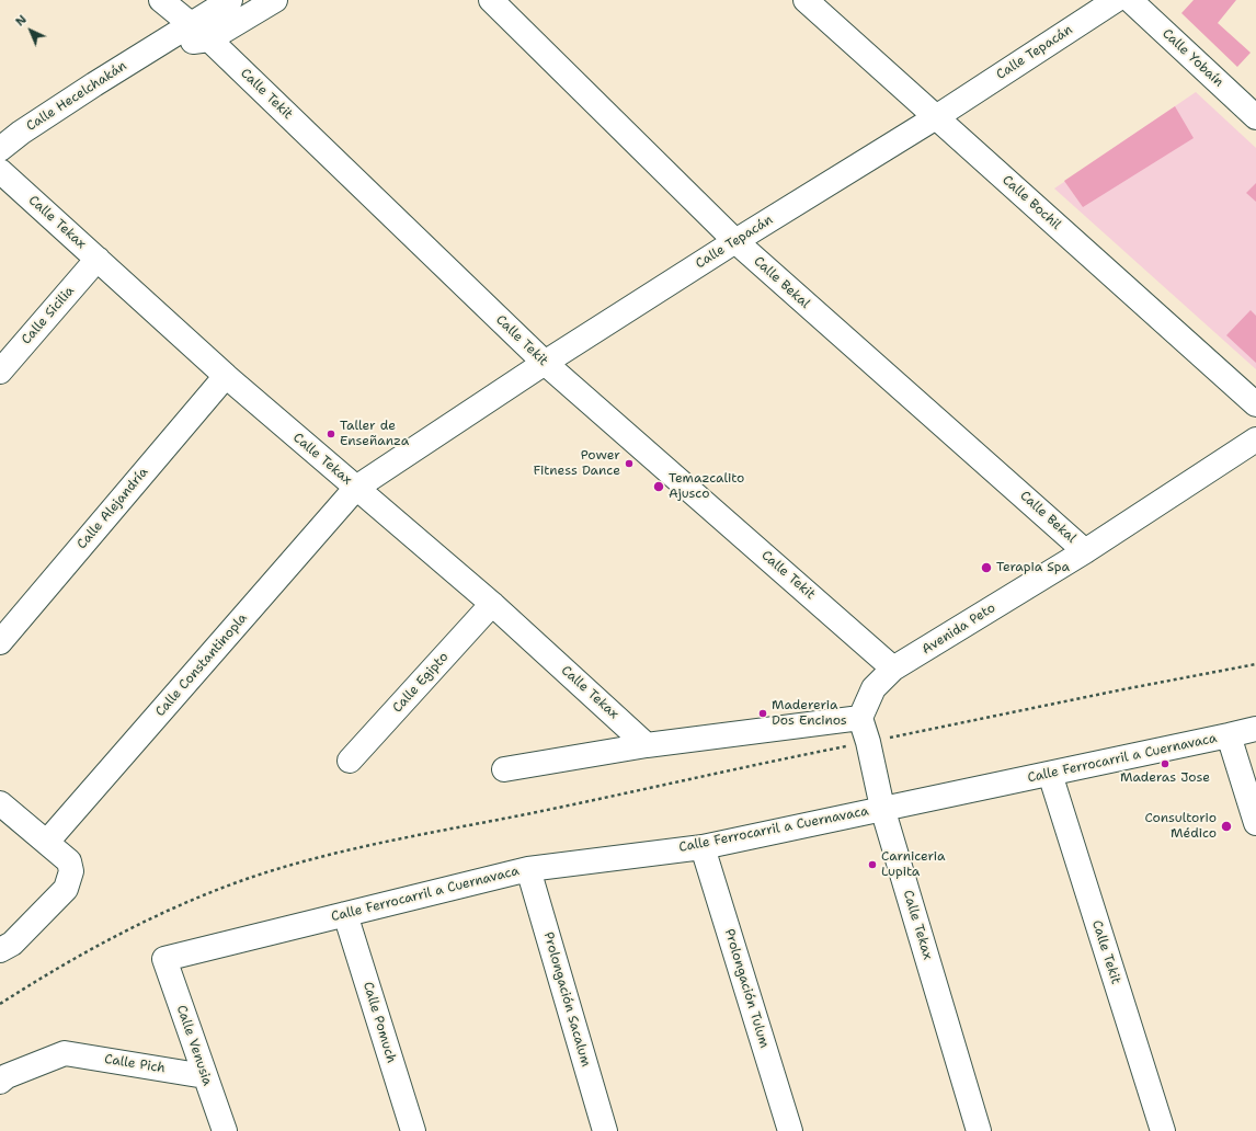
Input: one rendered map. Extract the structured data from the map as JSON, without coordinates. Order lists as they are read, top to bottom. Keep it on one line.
{"streets":{"street":["Calle Tepacán","Calle Yobaín","Calle Tekit","Calle Hecelchakán","Calle Bochil","Calle Tekax","Calle Bekal","Calle Sicilia","Calle Alejandría","Avenida Peto","Calle Constantinopla","Calle Egipto","Calle Ferrocarril a Cuernavaca","Prolongación Tulum","Prolongación Sacalum","Calle Pomuch","Calle Venusia","Calle Pich"]},"crossings":[["Calle Tepacán","Calle Tekit"],["Calle Tepacán","Calle Bochil"],["Calle Tepacán","Calle Tekax"],["Calle Tepacán","Calle Bekal"],["Calle Tepacán","Calle Constantinopla"],["Calle Tekit","Calle Hecelchakán"],["Calle Tekit","Avenida Peto"],["Calle Tekit","Calle Ferrocarril a Cuernavaca"],["Calle Tekax","Calle Sicilia"],["Calle Tekax","Calle Alejandría"],["Calle Tekax","Avenida Peto"],["Calle Tekax","Calle Constantinopla"],["Calle Tekax","Calle Egipto"],["Calle Tekax","Calle Ferrocarril a Cuernavaca"],["Calle Bekal","Avenida Peto"],["Calle Ferrocarril a Cuernavaca","Prolongación Tulum"],["Calle Ferrocarril a Cuernavaca","Prolongación Sacalum"],["Calle Ferrocarril a Cuernavaca","Calle Pomuch"],["Calle Ferrocarril a Cuernavaca","Calle Venusia"],["Calle Venusia","Calle Pich"]],"places":["Taller de Enseñanza","Power Fitness Dance","Temazcalito Ajusco","Terapia Spa","Madereria Dos Encinos","Maderas Jose","Consultorio Médico","Carniceria Lupita"],"north":"top left"}
